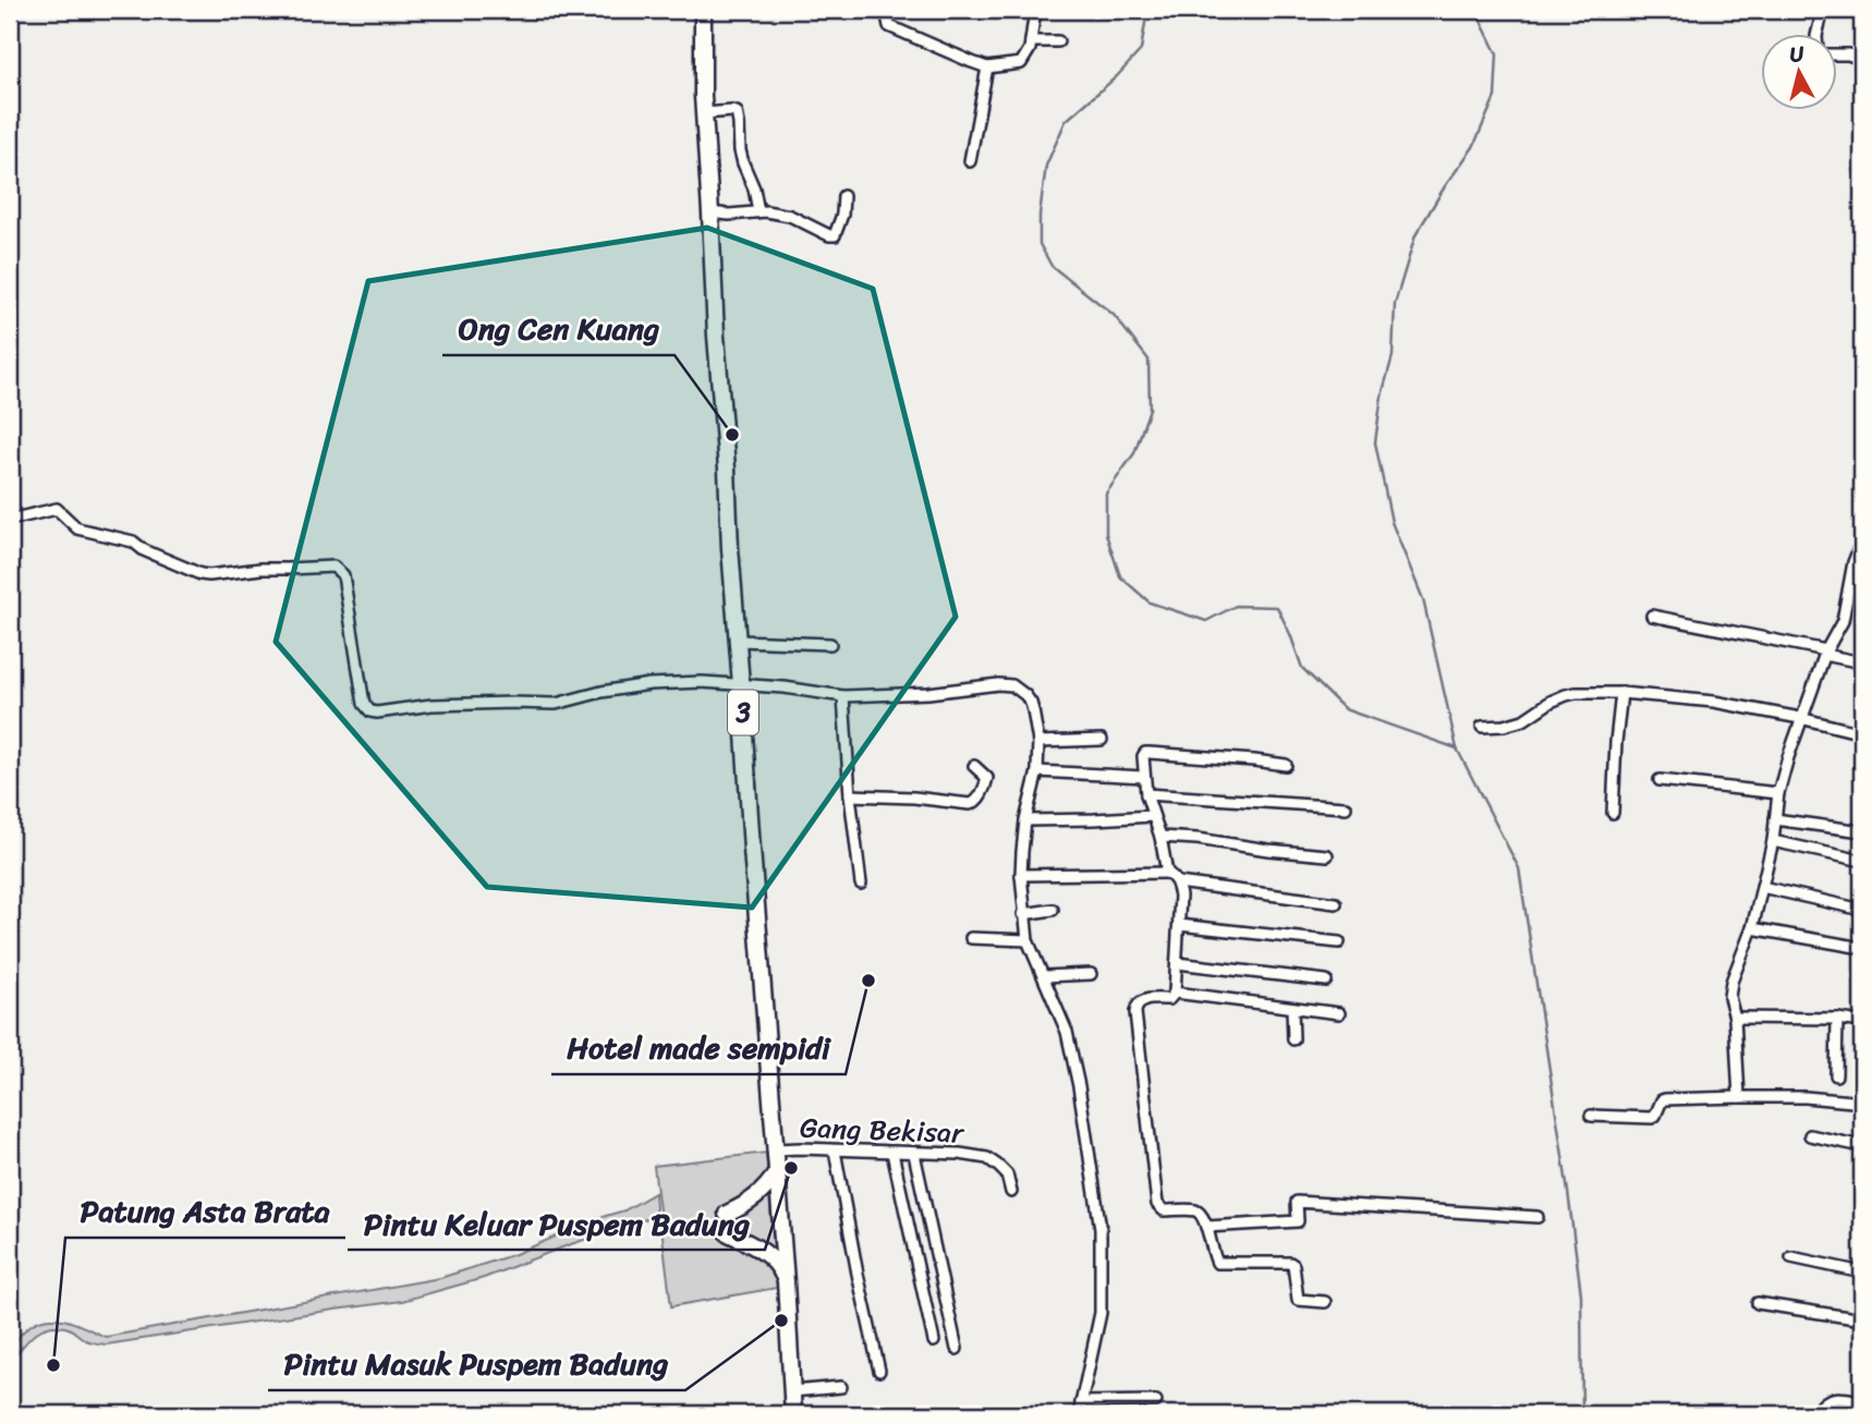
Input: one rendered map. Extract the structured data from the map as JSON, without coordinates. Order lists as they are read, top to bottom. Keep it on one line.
{"streets":{"highway":["3"],"street":["Gang Bekisar"]},"crossings":[["3","Gang Bekisar"]],"places":["Ong Cen Kuang","Hotel made sempidi","Pintu Keluar Puspem Badung","Pintu Masuk Puspem Badung","Patung Asta Brata"],"north":"top"}
